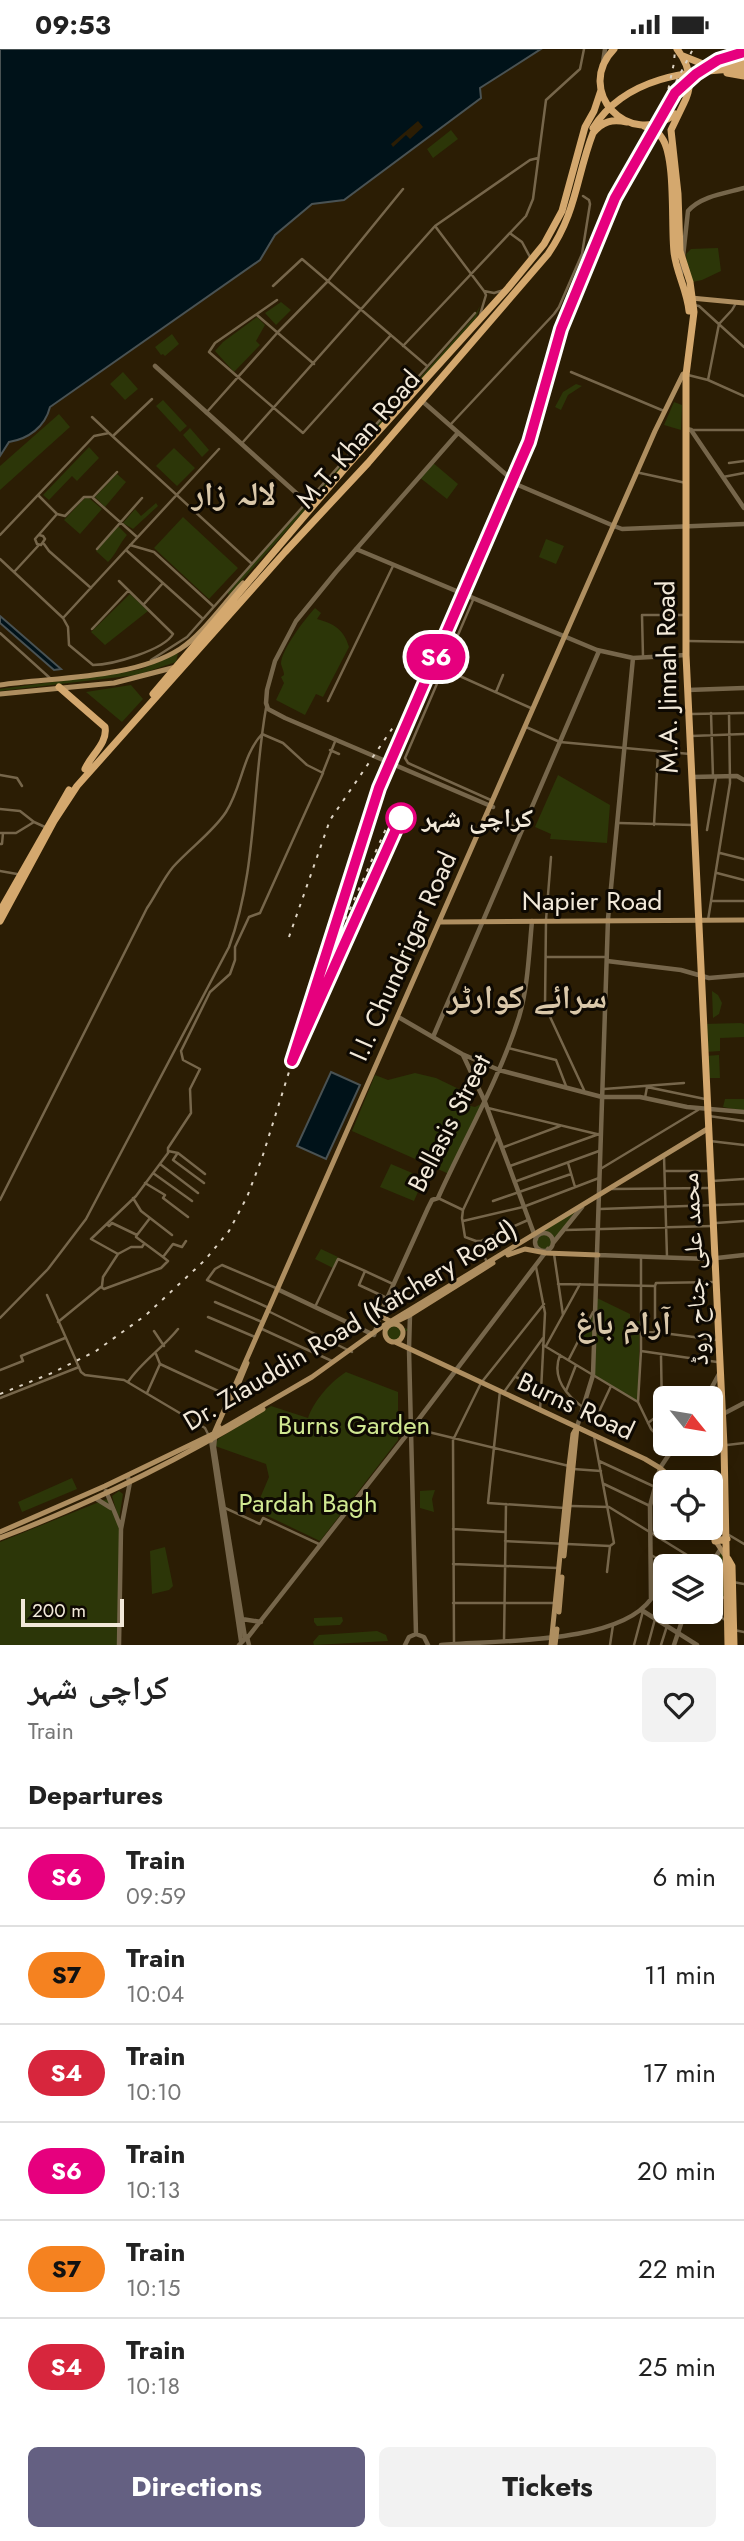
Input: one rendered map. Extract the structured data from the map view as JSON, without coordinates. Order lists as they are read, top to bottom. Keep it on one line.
{"streets":{"highway":["M.T. Khan Road","M.A. Jinnah Road","محمد علی جناح روڈ"],"main road":["Napier Road","I.I. Chundrigar Road","Dr. Ziauddin Road (Katchery Road)","Burns Road"],"street":["Bellasis Street"]},"crossings":[["M.A. Jinnah Road","Napier Road"],["M.A. Jinnah Road","I.I. Chundrigar Road"],["M.A. Jinnah Road","محمد علی جناح روڈ"],["Napier Road","I.I. Chundrigar Road"],["Napier Road","Bellasis Street"],["I.I. Chundrigar Road","Dr. Ziauddin Road (Katchery Road)"],["Bellasis Street","Dr. Ziauddin Road (Katchery Road)"],["محمد علی جناح روڈ","Dr. Ziauddin Road (Katchery Road)"],["Dr. Ziauddin Road (Katchery Road)","Burns Road"]],"districts":["لالہ زار","سرائے کوارٹر","آرام باغ"],"parks":["Burns Garden","Pardah Bagh"],"places":["کراچی شہر"],"scale_bar":"200 m","north":"bottom right","page":{"status":"09:53","on_map":"S6","scale":"200 m","heading":[["کراچی شہر","Train"],"Departures"],"list":[{"mark":"S6","name":"Train","note":"09:59","value":"6 min"},{"mark":"S7","name":"Train","note":"10:04","value":"11 min"},{"mark":"S4","name":"Train","note":"10:10","value":"17 min"},{"mark":"S6","name":"Train","note":"10:13","value":"20 min"},{"mark":"S7","name":"Train","note":"10:15","value":"22 min"},{"mark":"S4","name":"Train","note":"10:18","value":"25 min"}],"buttons":["Directions","Tickets"]}}
